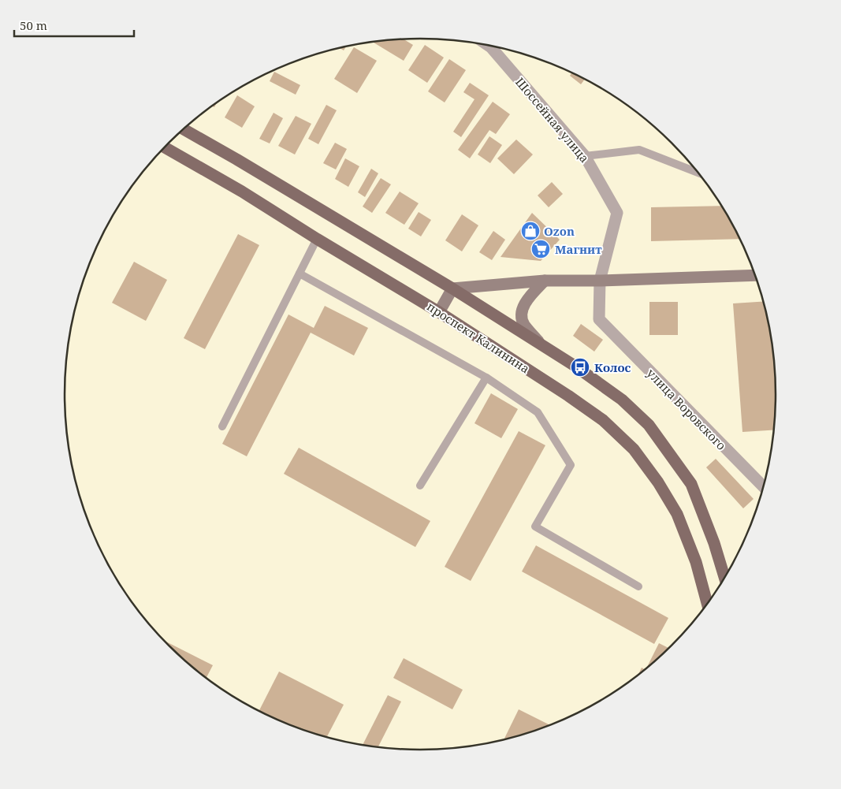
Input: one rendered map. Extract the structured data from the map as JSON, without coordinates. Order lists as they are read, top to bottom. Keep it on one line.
{"streets":{"main road":["проспект Калинина"],"street":["Шоссейная улица","улица Воровского"]},"crossings":[["Шоссейная улица","улица Воровского"]],"places":{"shop":["Ozon"],"supermarket":["Магнит"],"bus stop":["Колос"]},"scale_bar":"50 m"}
